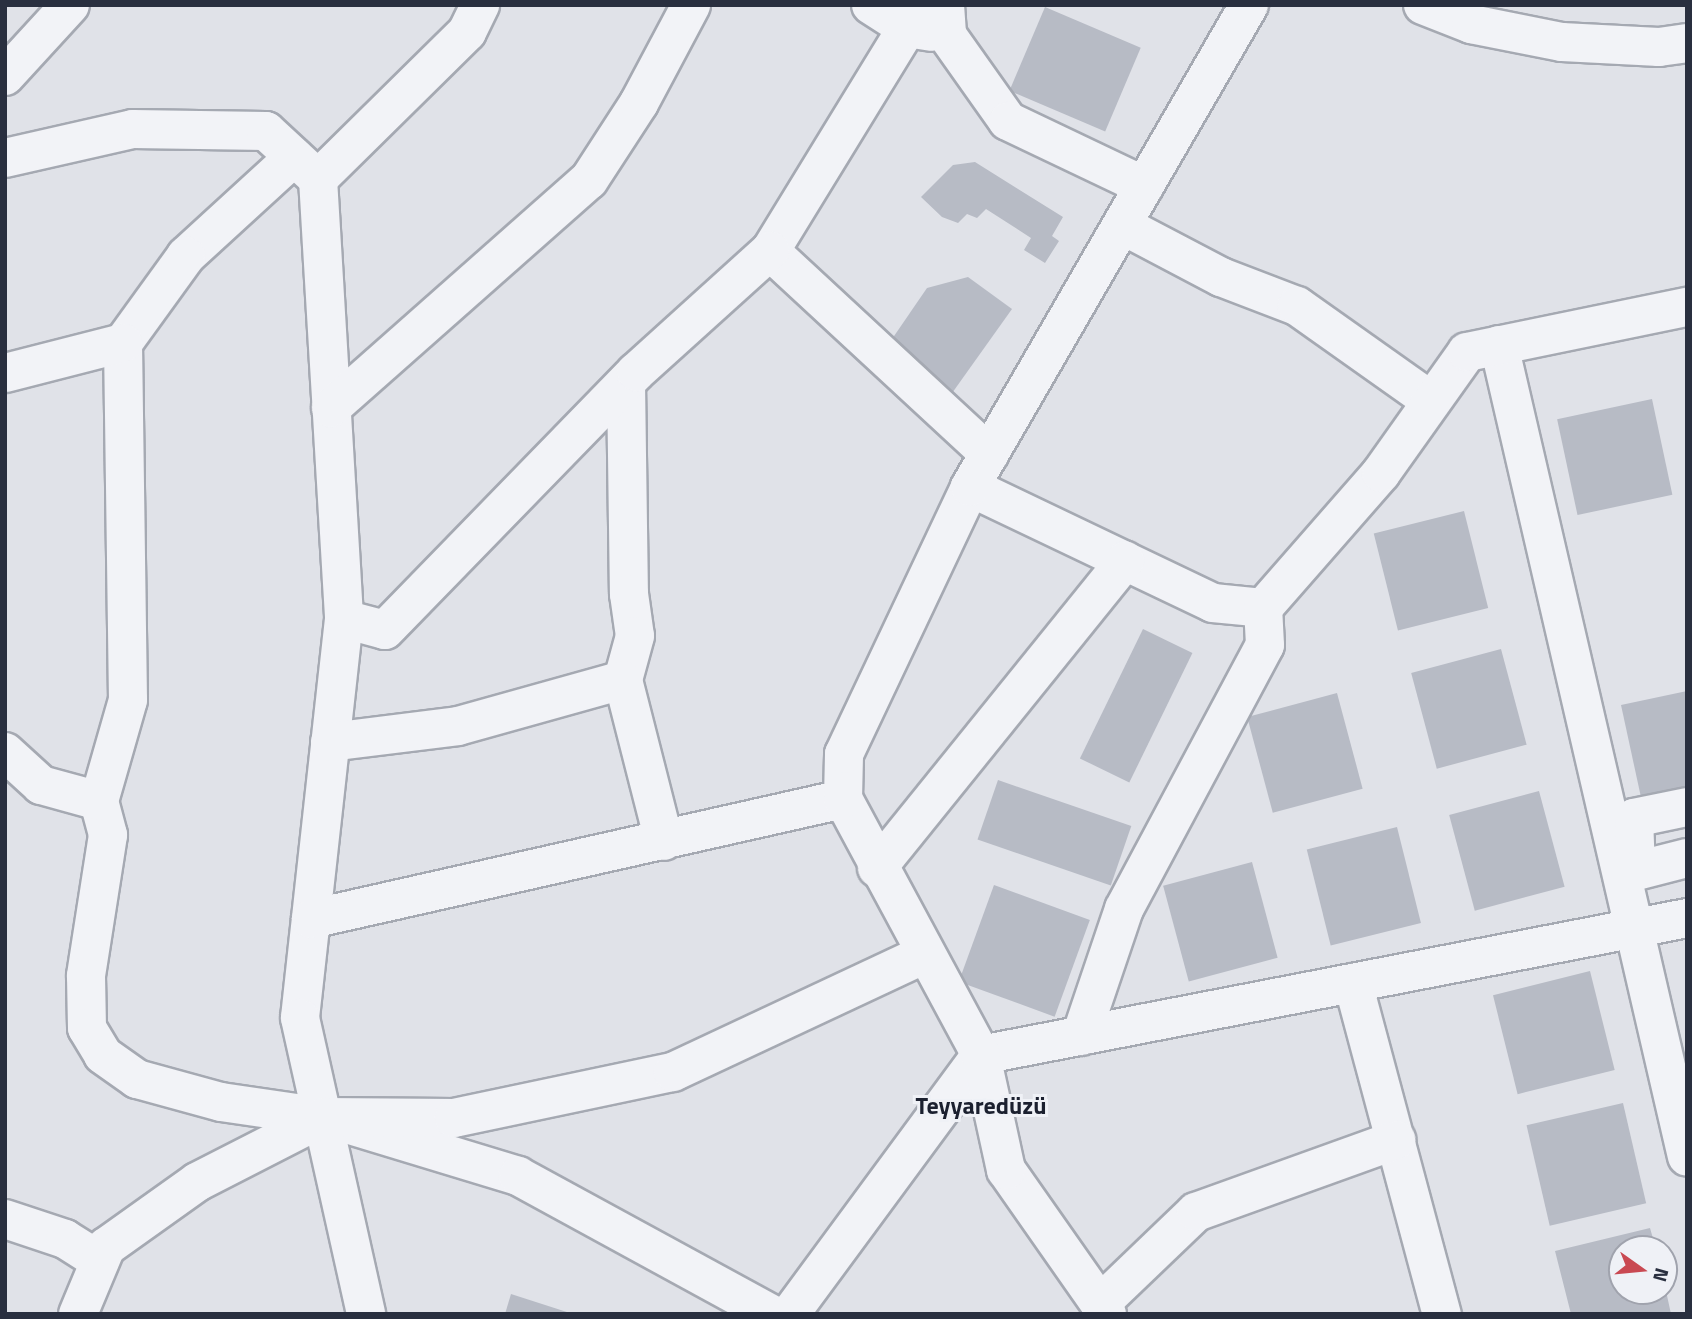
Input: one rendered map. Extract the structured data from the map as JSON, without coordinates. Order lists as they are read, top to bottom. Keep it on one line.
{"districts":["Teyyaredüzü"],"north":"right"}
